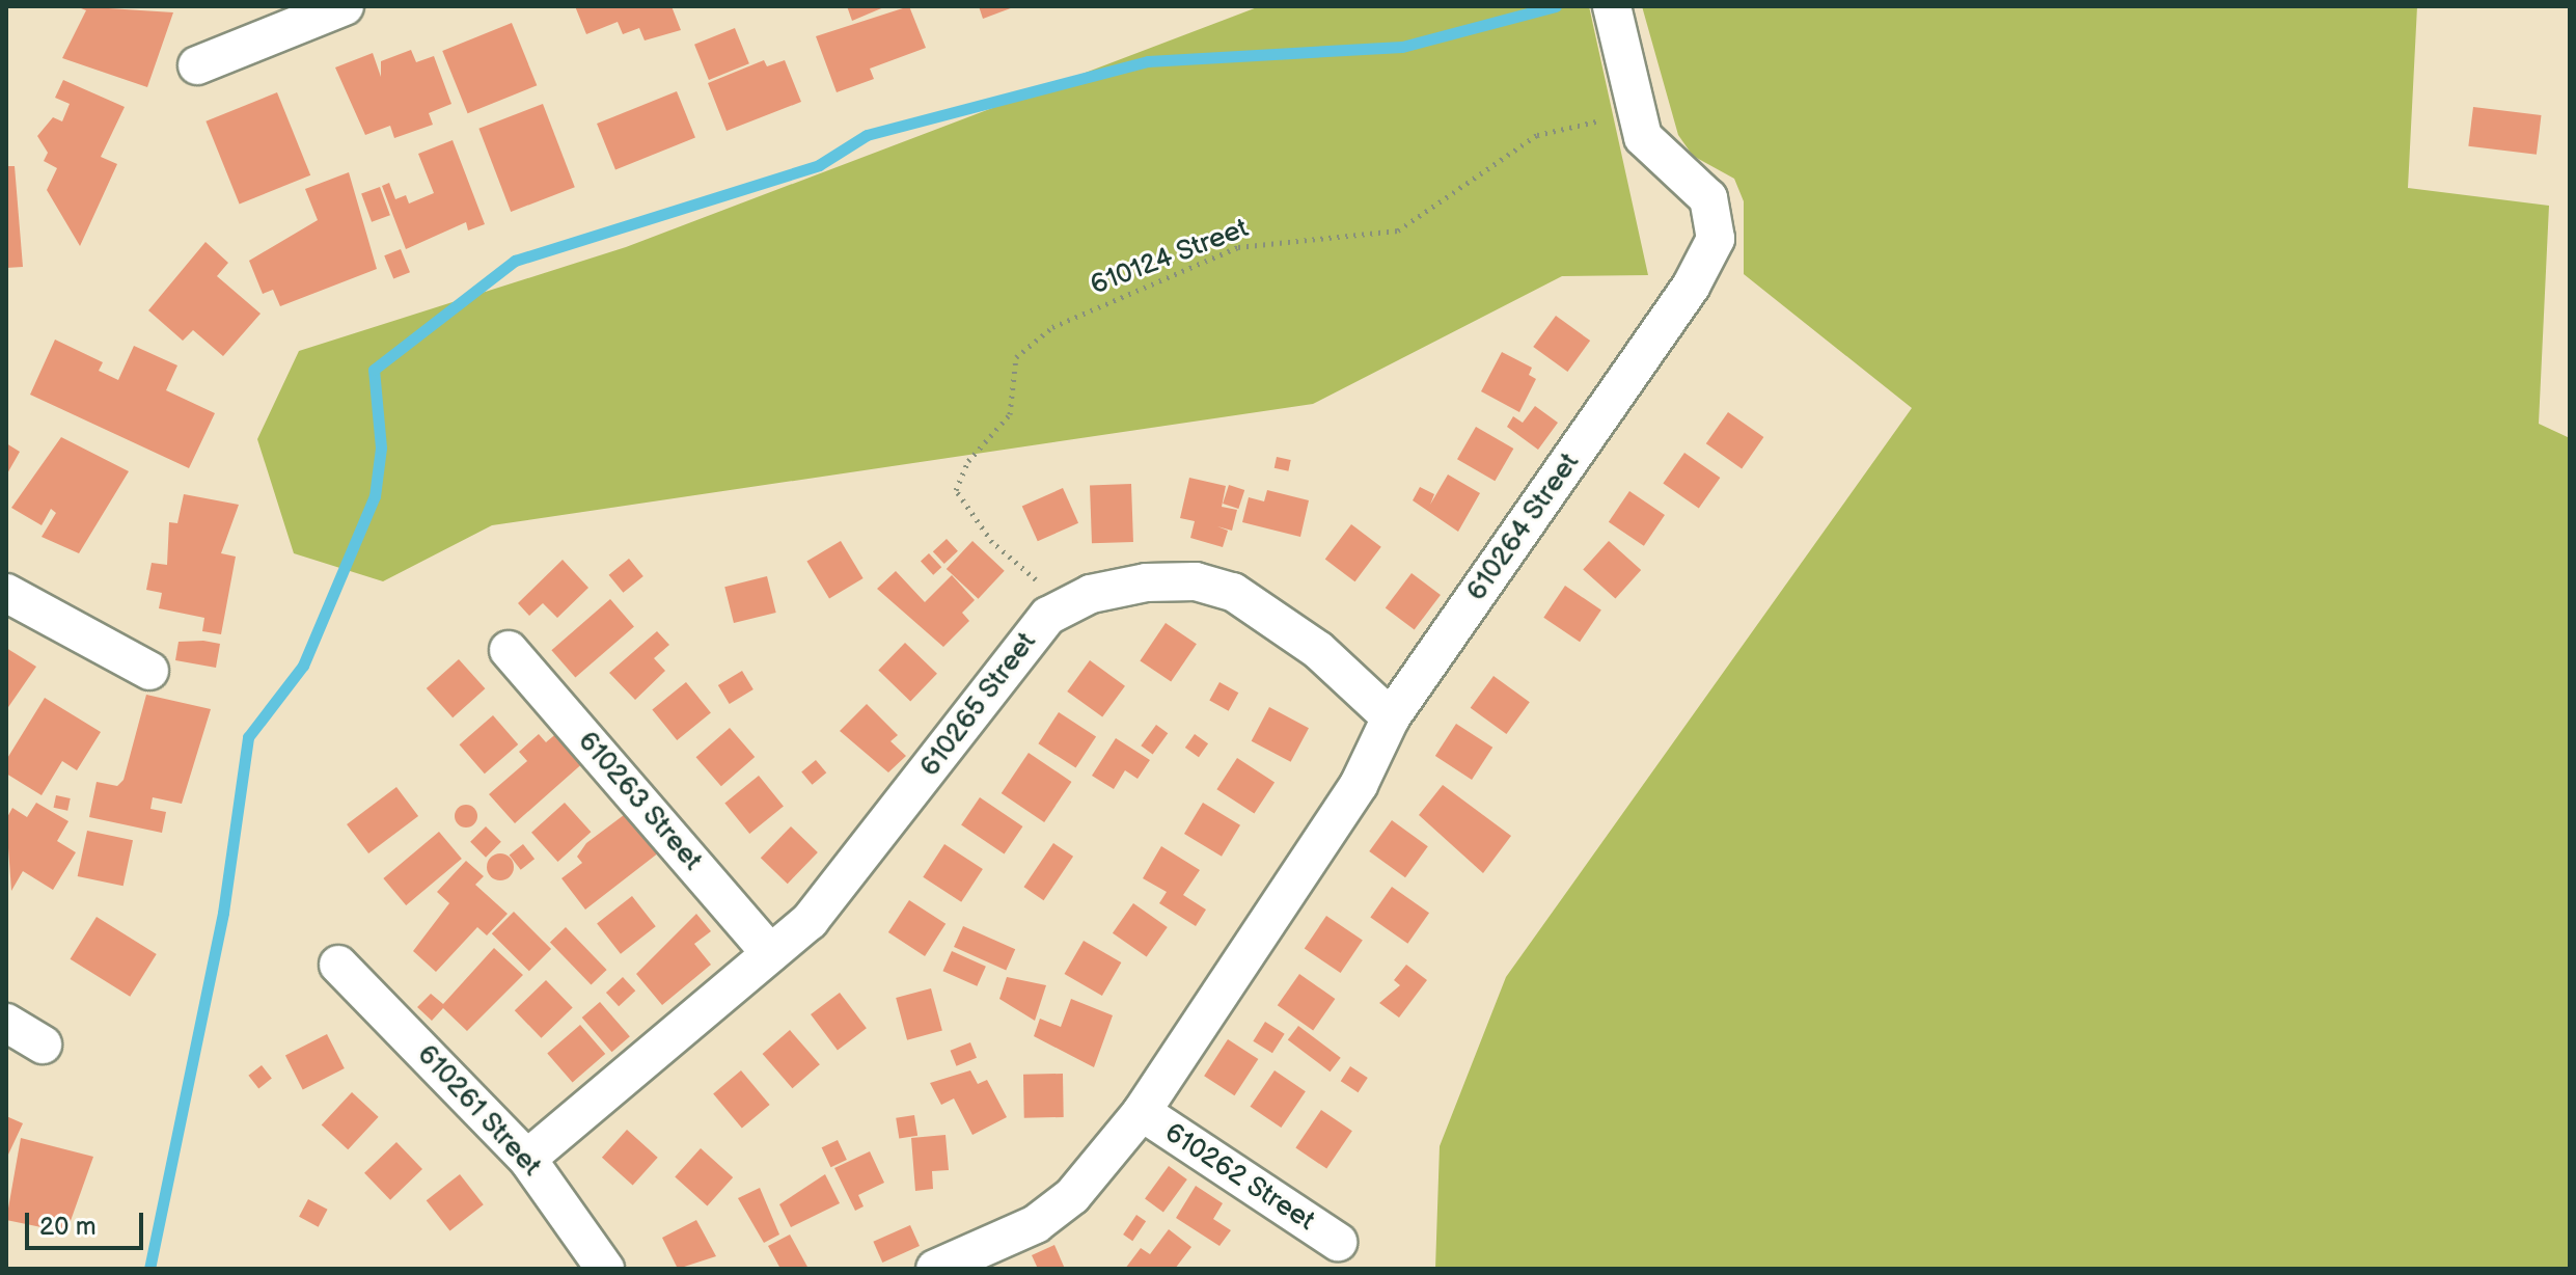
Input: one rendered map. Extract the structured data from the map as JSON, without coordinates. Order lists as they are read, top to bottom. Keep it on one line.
{"streets":{"street":["610264 Street","610265 Street","610263 Street","610261 Street","610262 Street"],"path":["610124 Street"]},"crossings":[["610124 Street","610264 Street"],["610124 Street","610265 Street"],["610264 Street","610265 Street"],["610265 Street","610263 Street"],["610265 Street","610261 Street"]],"scale_bar":"20 m"}
